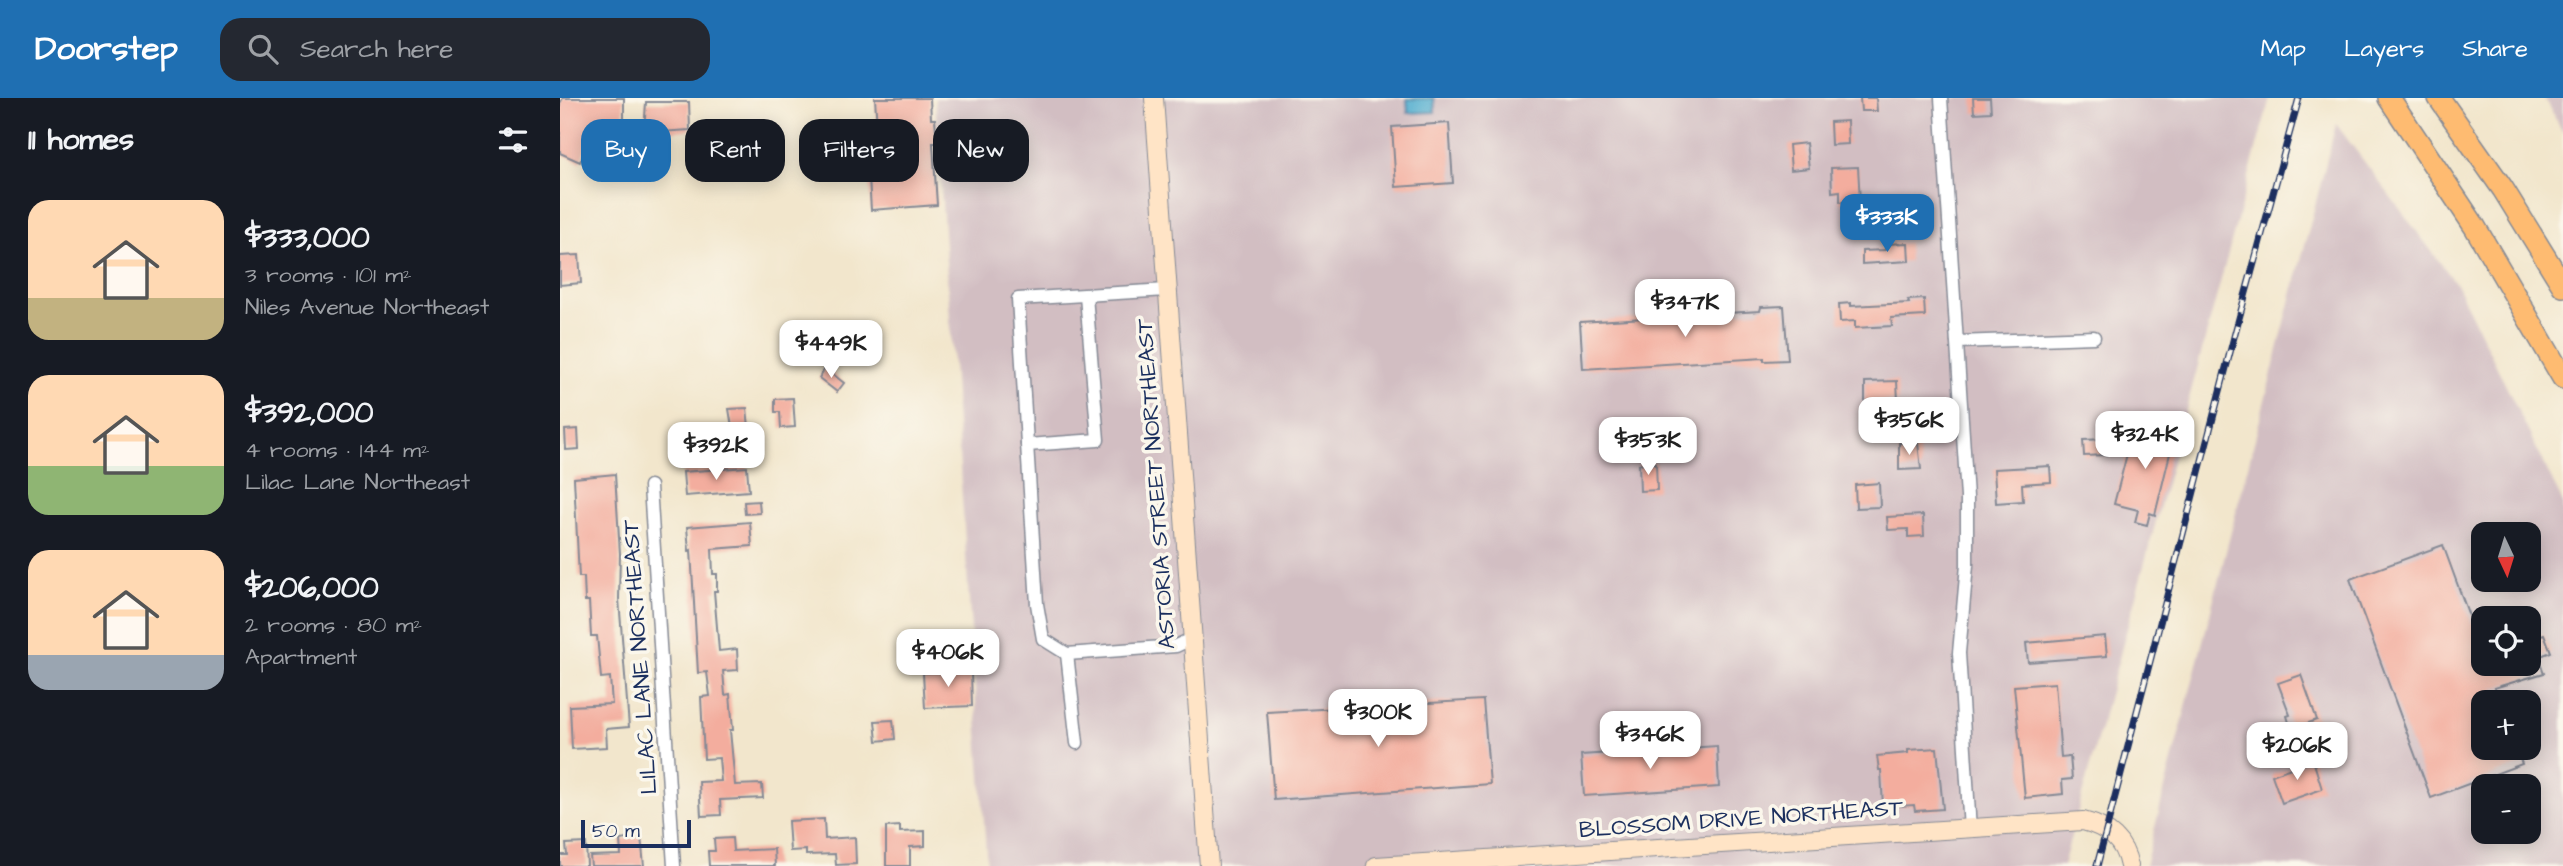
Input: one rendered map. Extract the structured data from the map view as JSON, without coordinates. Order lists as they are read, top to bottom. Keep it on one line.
{"streets":{"street":["ASTORIA STREET NORTHEAST","LILAC LANE NORTHEAST","BLOSSOM DRIVE NORTHEAST"]},"scale_bar":"50 m","north":"bottom","page":{"header":"Doorstep","search":"Search here","nav":["Map","Layers","Share"],"heading":"11 homes","chip":["Buy","Rent","Filters","New"],"list":[{"name":"$333,000","note":"3 rooms · 101 m² · Niles Avenue Northeast"},{"name":"$392,000","note":"4 rooms · 144 m² · Lilac Lane Northeast"},{"name":"$206,000","note":"2 rooms · 80 m² · Apartment"}],"price":["$333K","$347K","$449K","$356K","$324K","$353K","$392K","$406K","$300K","$346K","$206K"],"map_buttons":["+","−"],"scale":"50 m"}}
